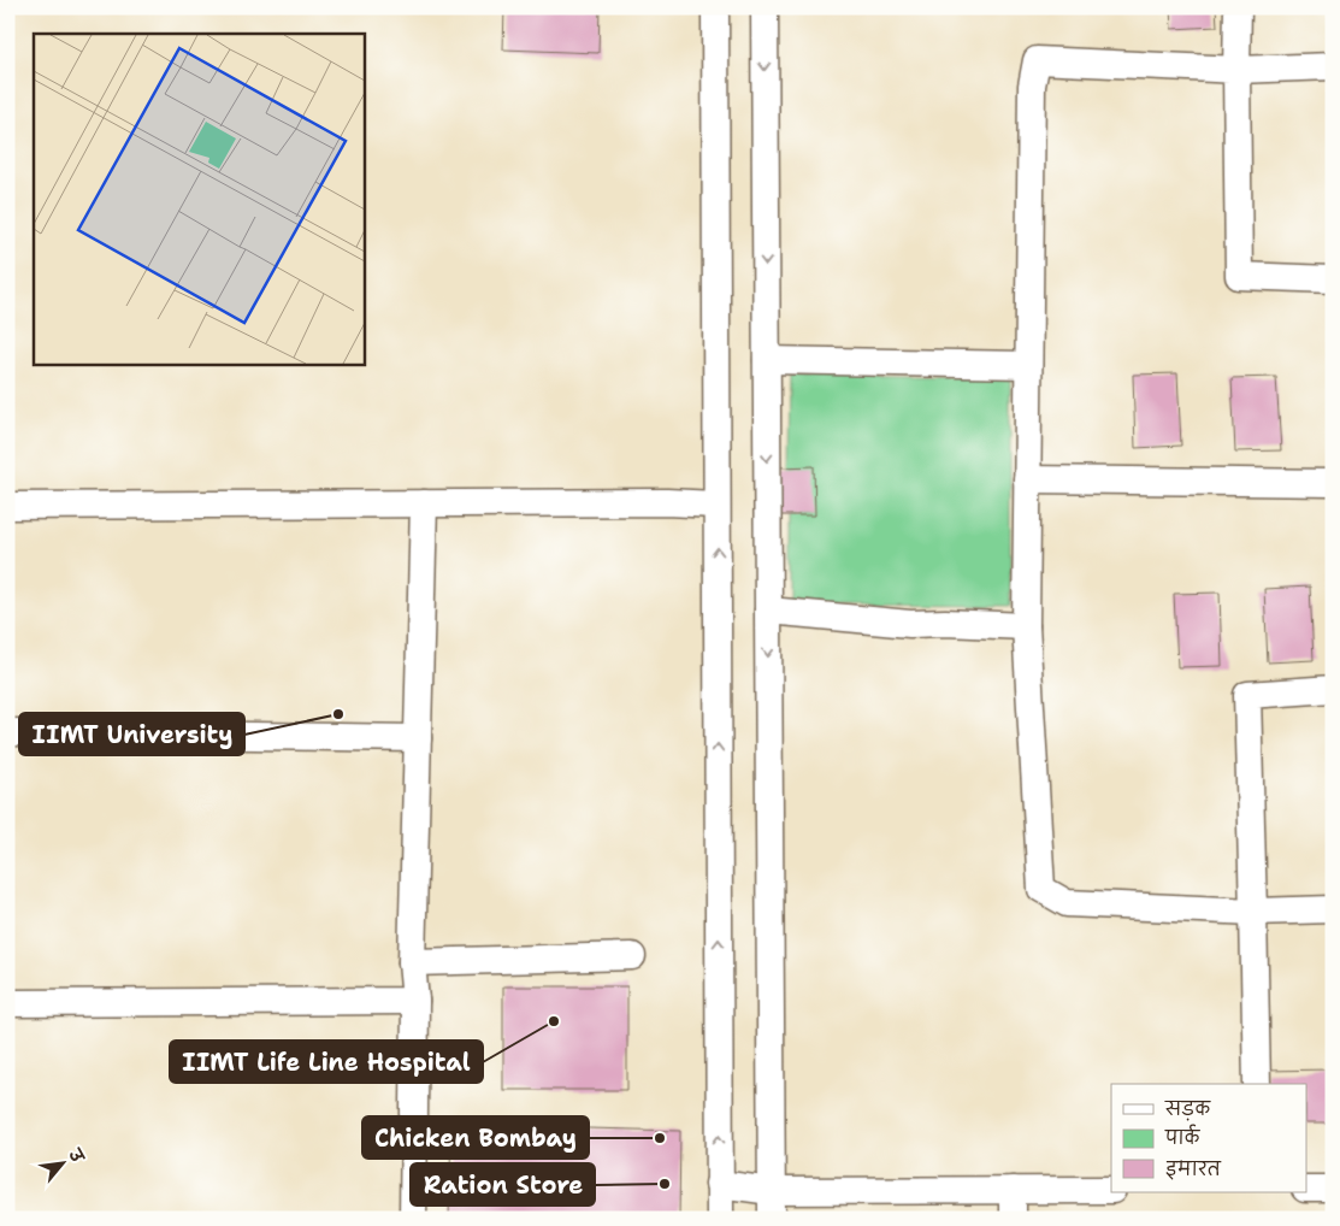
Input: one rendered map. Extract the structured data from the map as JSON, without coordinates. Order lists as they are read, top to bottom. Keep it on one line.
{"places":["IIMT University","IIMT Life Line Hospital","Chicken Bombay","Ration Store"],"legend":["सड़क","पार्क","इमारत"],"north":"top right"}
